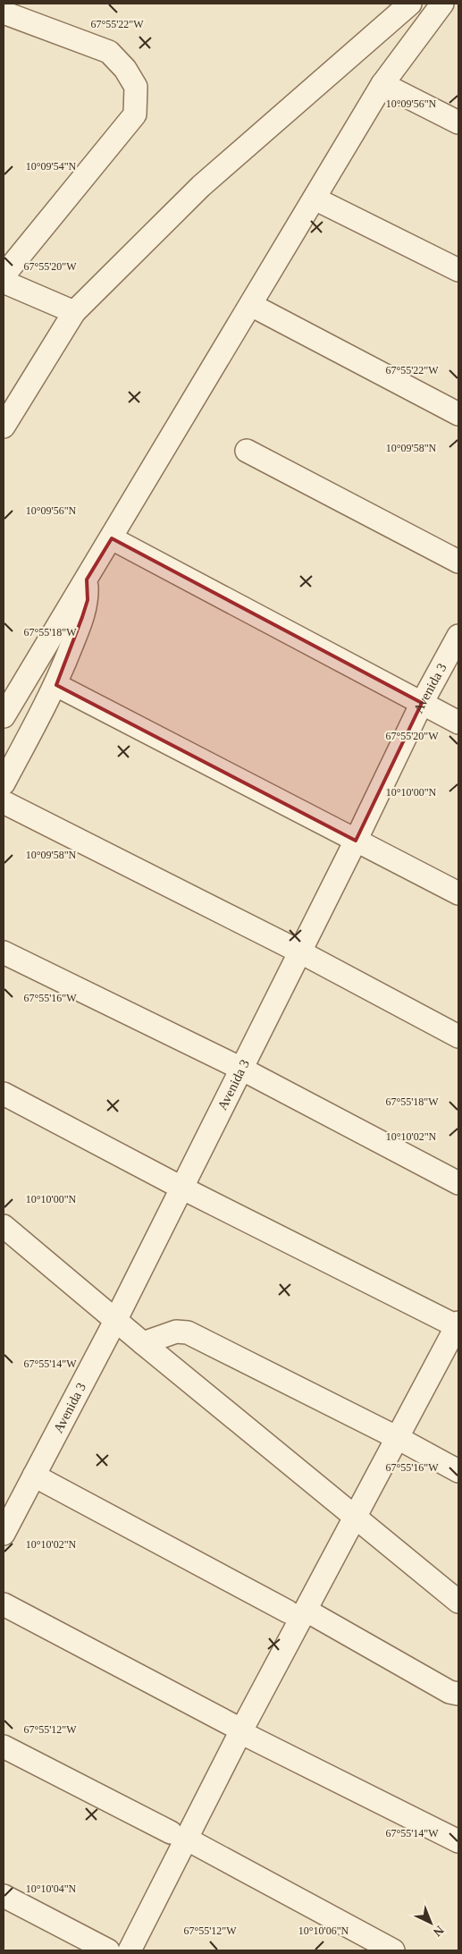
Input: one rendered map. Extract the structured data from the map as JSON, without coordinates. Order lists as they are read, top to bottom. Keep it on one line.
{"streets":{"street":["Avenida 3"]},"north":"bottom right","coordinates":["67°55'22\"W","10°09'56\"N","10°09'54\"N","67°55'20\"W","10°09'58\"N","67°55'18\"W","10°10'00\"N","67°55'16\"W","10°10'02\"N","67°55'14\"W","67°55'12\"W","10°10'04\"N","10°10'06\"N"]}
